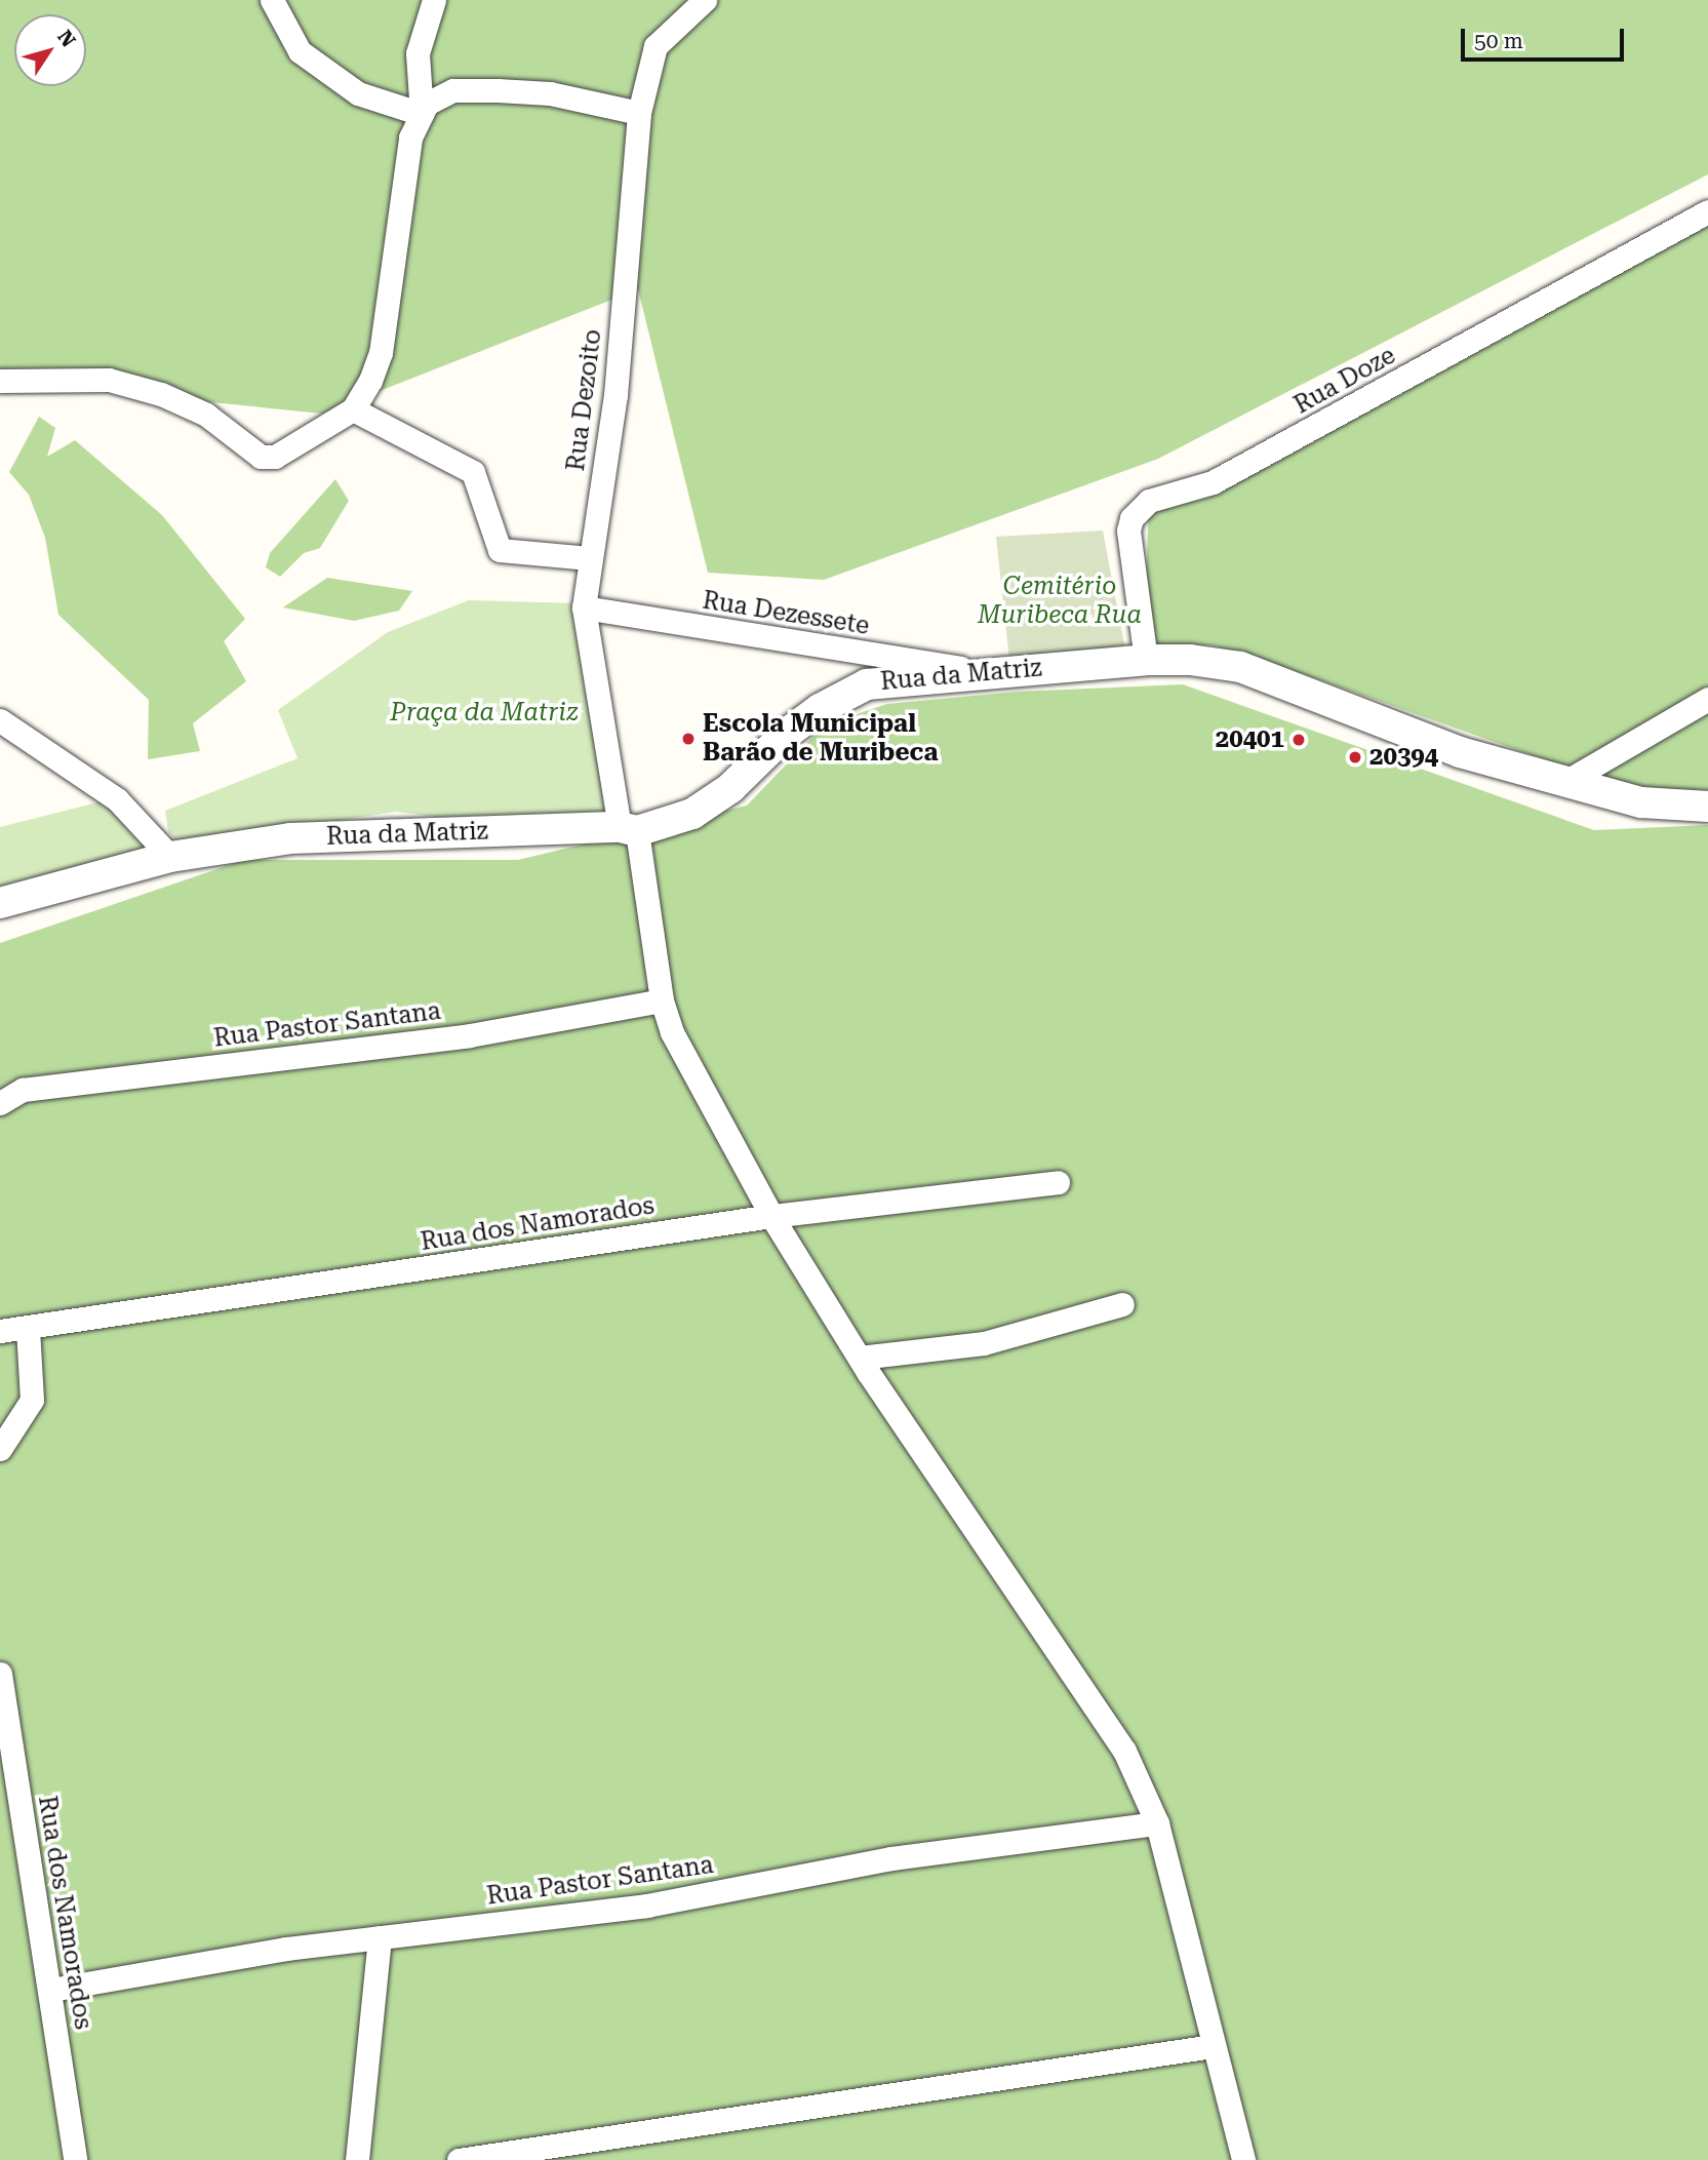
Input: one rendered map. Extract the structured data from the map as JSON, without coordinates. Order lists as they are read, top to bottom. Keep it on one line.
{"streets":{"street":["Rua Doze","Rua Dezoito","Rua Dezessete","Rua da Matriz","Rua Pastor Santana","Rua dos Namorados"]},"crossings":[["Rua Doze","Rua da Matriz"],["Rua Dezoito","Rua Dezessete"],["Rua Dezoito","Rua da Matriz"],["Rua Dezessete","Rua da Matriz"],["Rua Pastor Santana","Rua dos Namorados"]],"parks":["Cemitério Muribeca Rua","Praça da Matriz"],"places":["Escola Municipal Barão de Muribeca","20401","20394"],"scale_bar":"50 m","north":"top right"}
